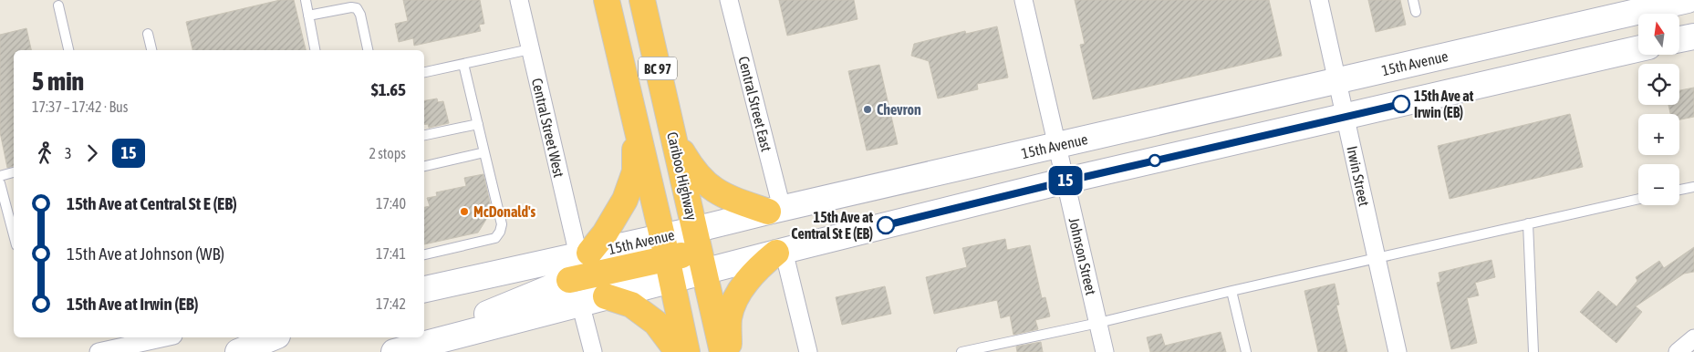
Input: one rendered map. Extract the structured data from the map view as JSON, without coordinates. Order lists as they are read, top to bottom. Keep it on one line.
{"streets":{"highway":["BC 97","Cariboo Highway"],"main road":["15th Avenue"],"street":["Central Street East","Central Street West","Irwin Street","Johnson Street"]},"crossings":[["15th Avenue","BC 97"],["15th Avenue","Central Street East"],["15th Avenue","Central Street West"],["15th Avenue","Cariboo Highway"],["15th Avenue","Irwin Street"],["15th Avenue","Johnson Street"]],"places":["15th Ave at Irwin (EB)","Chevron","McDonald's","15th Ave at Central St E (EB)"],"lines":["bus line 15"],"north":"top","page":{"on_map":"15","map_buttons":["+","−"],"heading":["5 min","17:37 – 17:42 · Bus","$1.65"],"legs":["3","15","2 stops"],"list":[{"name":"15th Ave at Central St E (EB)","value":"17:40"},{"name":"15th Ave at Johnson (WB)","value":"17:41"},{"name":"15th Ave at Irwin (EB)","value":"17:42"}]}}
